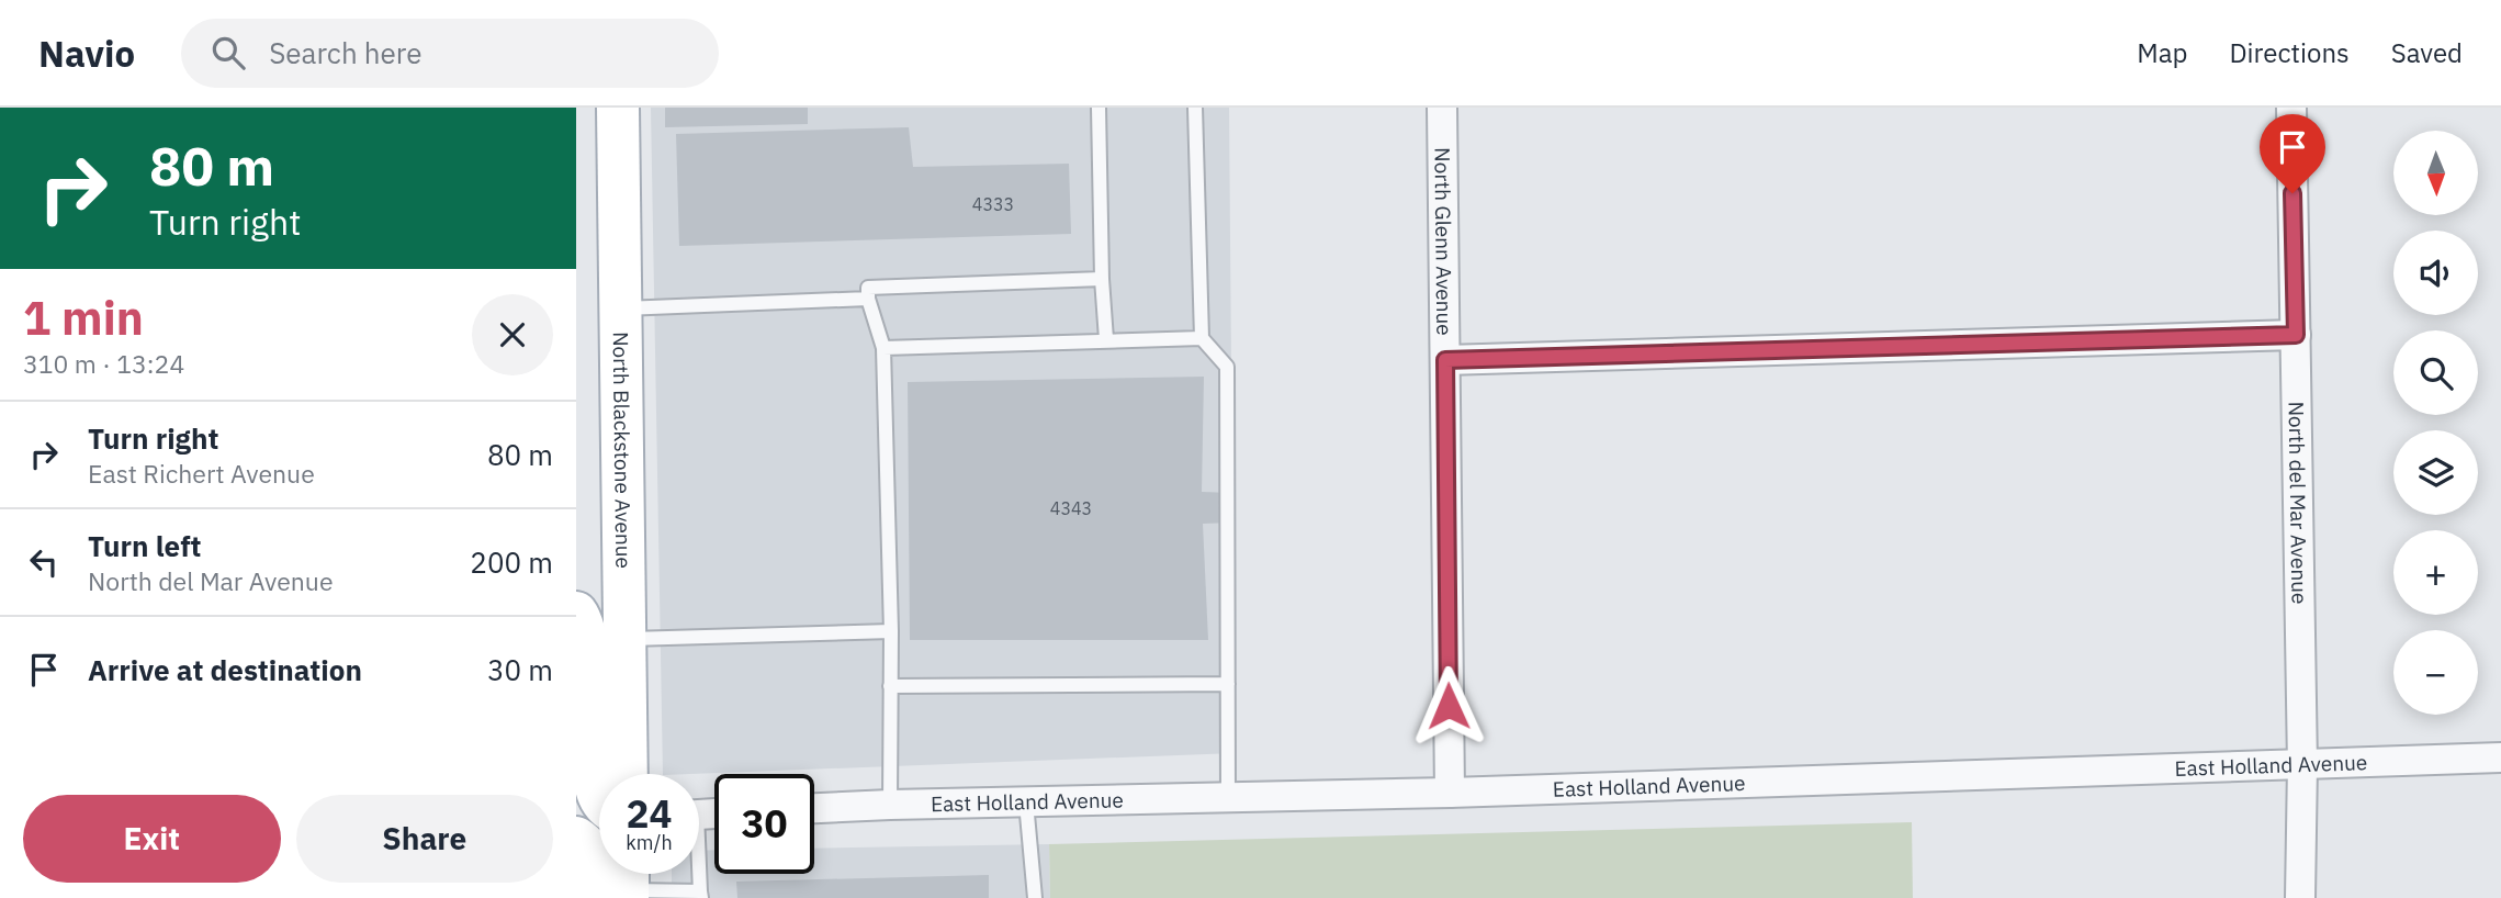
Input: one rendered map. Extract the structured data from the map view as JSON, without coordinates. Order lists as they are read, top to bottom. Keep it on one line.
{"streets":{"main road":["North Blackstone Avenue"],"street":["North Glenn Avenue","North del Mar Avenue","East Holland Avenue"]},"crossings":[["North Glenn Avenue","East Holland Avenue"],["North del Mar Avenue","East Holland Avenue"]],"house_numbers":["4333","4343"],"north":"bottom","page":{"header":"Navio","search":"Search here","nav":["Map","Directions","Saved"],"turn":["80 m","Turn right"],"map_buttons":["+","−"],"heading":["1 min","310 m · 13:24"],"list":[{"name":"Turn right","note":"East Richert Avenue","value":"80 m"},{"name":"Turn left","note":"North del Mar Avenue","value":"200 m"},{"name":"Arrive at destination","value":"30 m"}],"speed":"24 km/h","limit":"30","buttons":["Exit","Share"]}}
